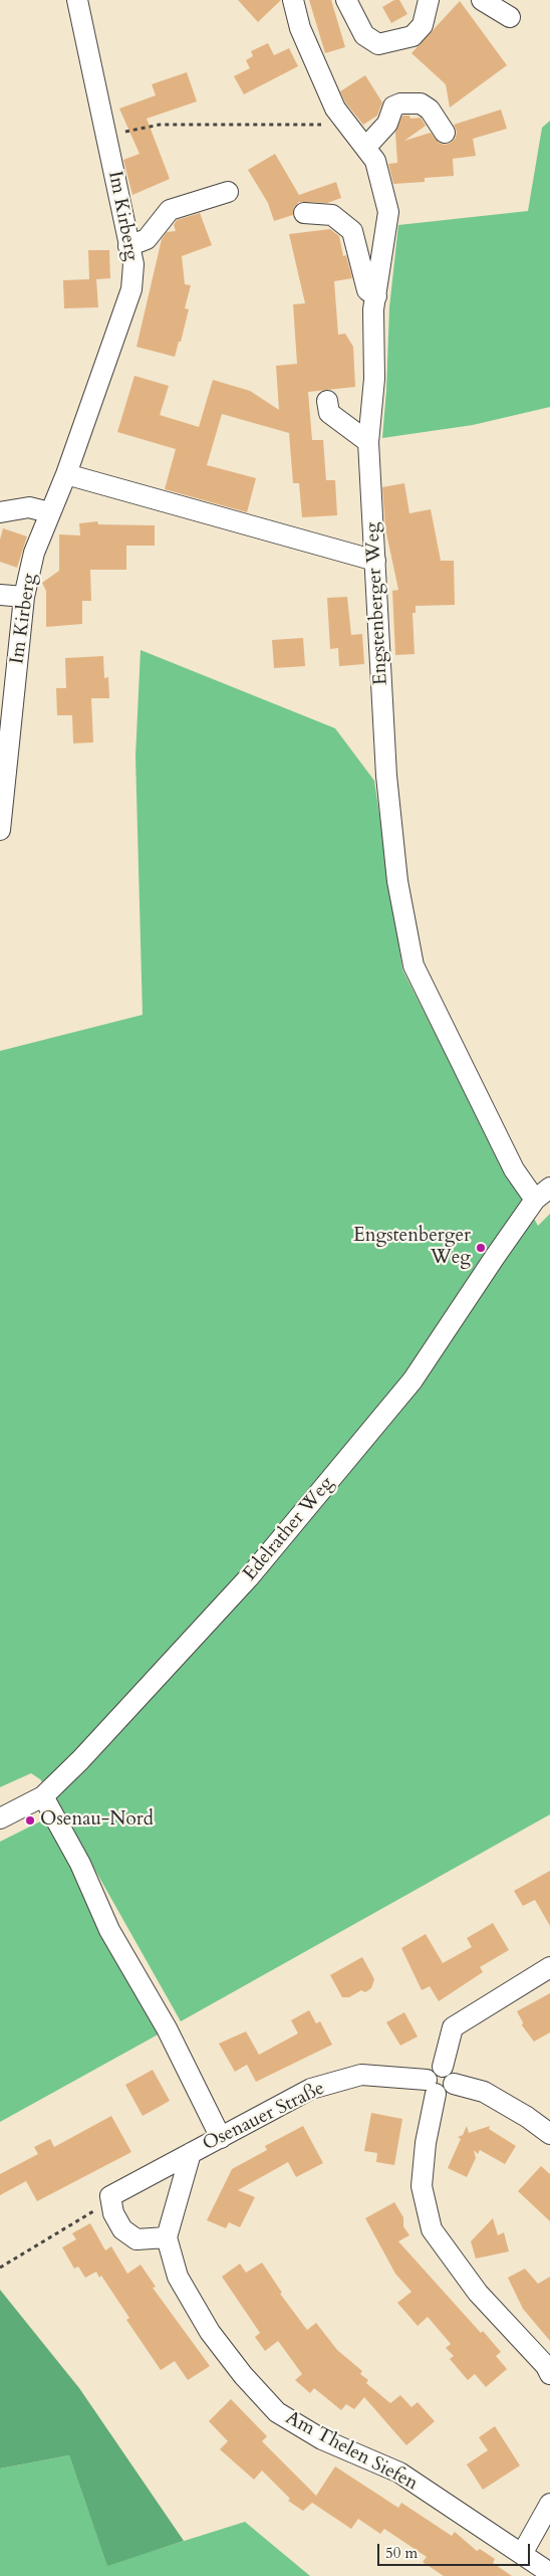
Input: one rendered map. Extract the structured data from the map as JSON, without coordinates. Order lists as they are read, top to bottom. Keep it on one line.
{"streets":{"street":["Im Kirberg","Engstenberger Weg","Edelrather Weg","Osenauer Straße","Am Thelen Siefen"]},"crossings":[["Engstenberger Weg","Edelrather Weg"],["Osenauer Straße","Am Thelen Siefen"]],"places":["Engstenberger Weg","Osenau-Nord"],"scale_bar":"50 m"}
